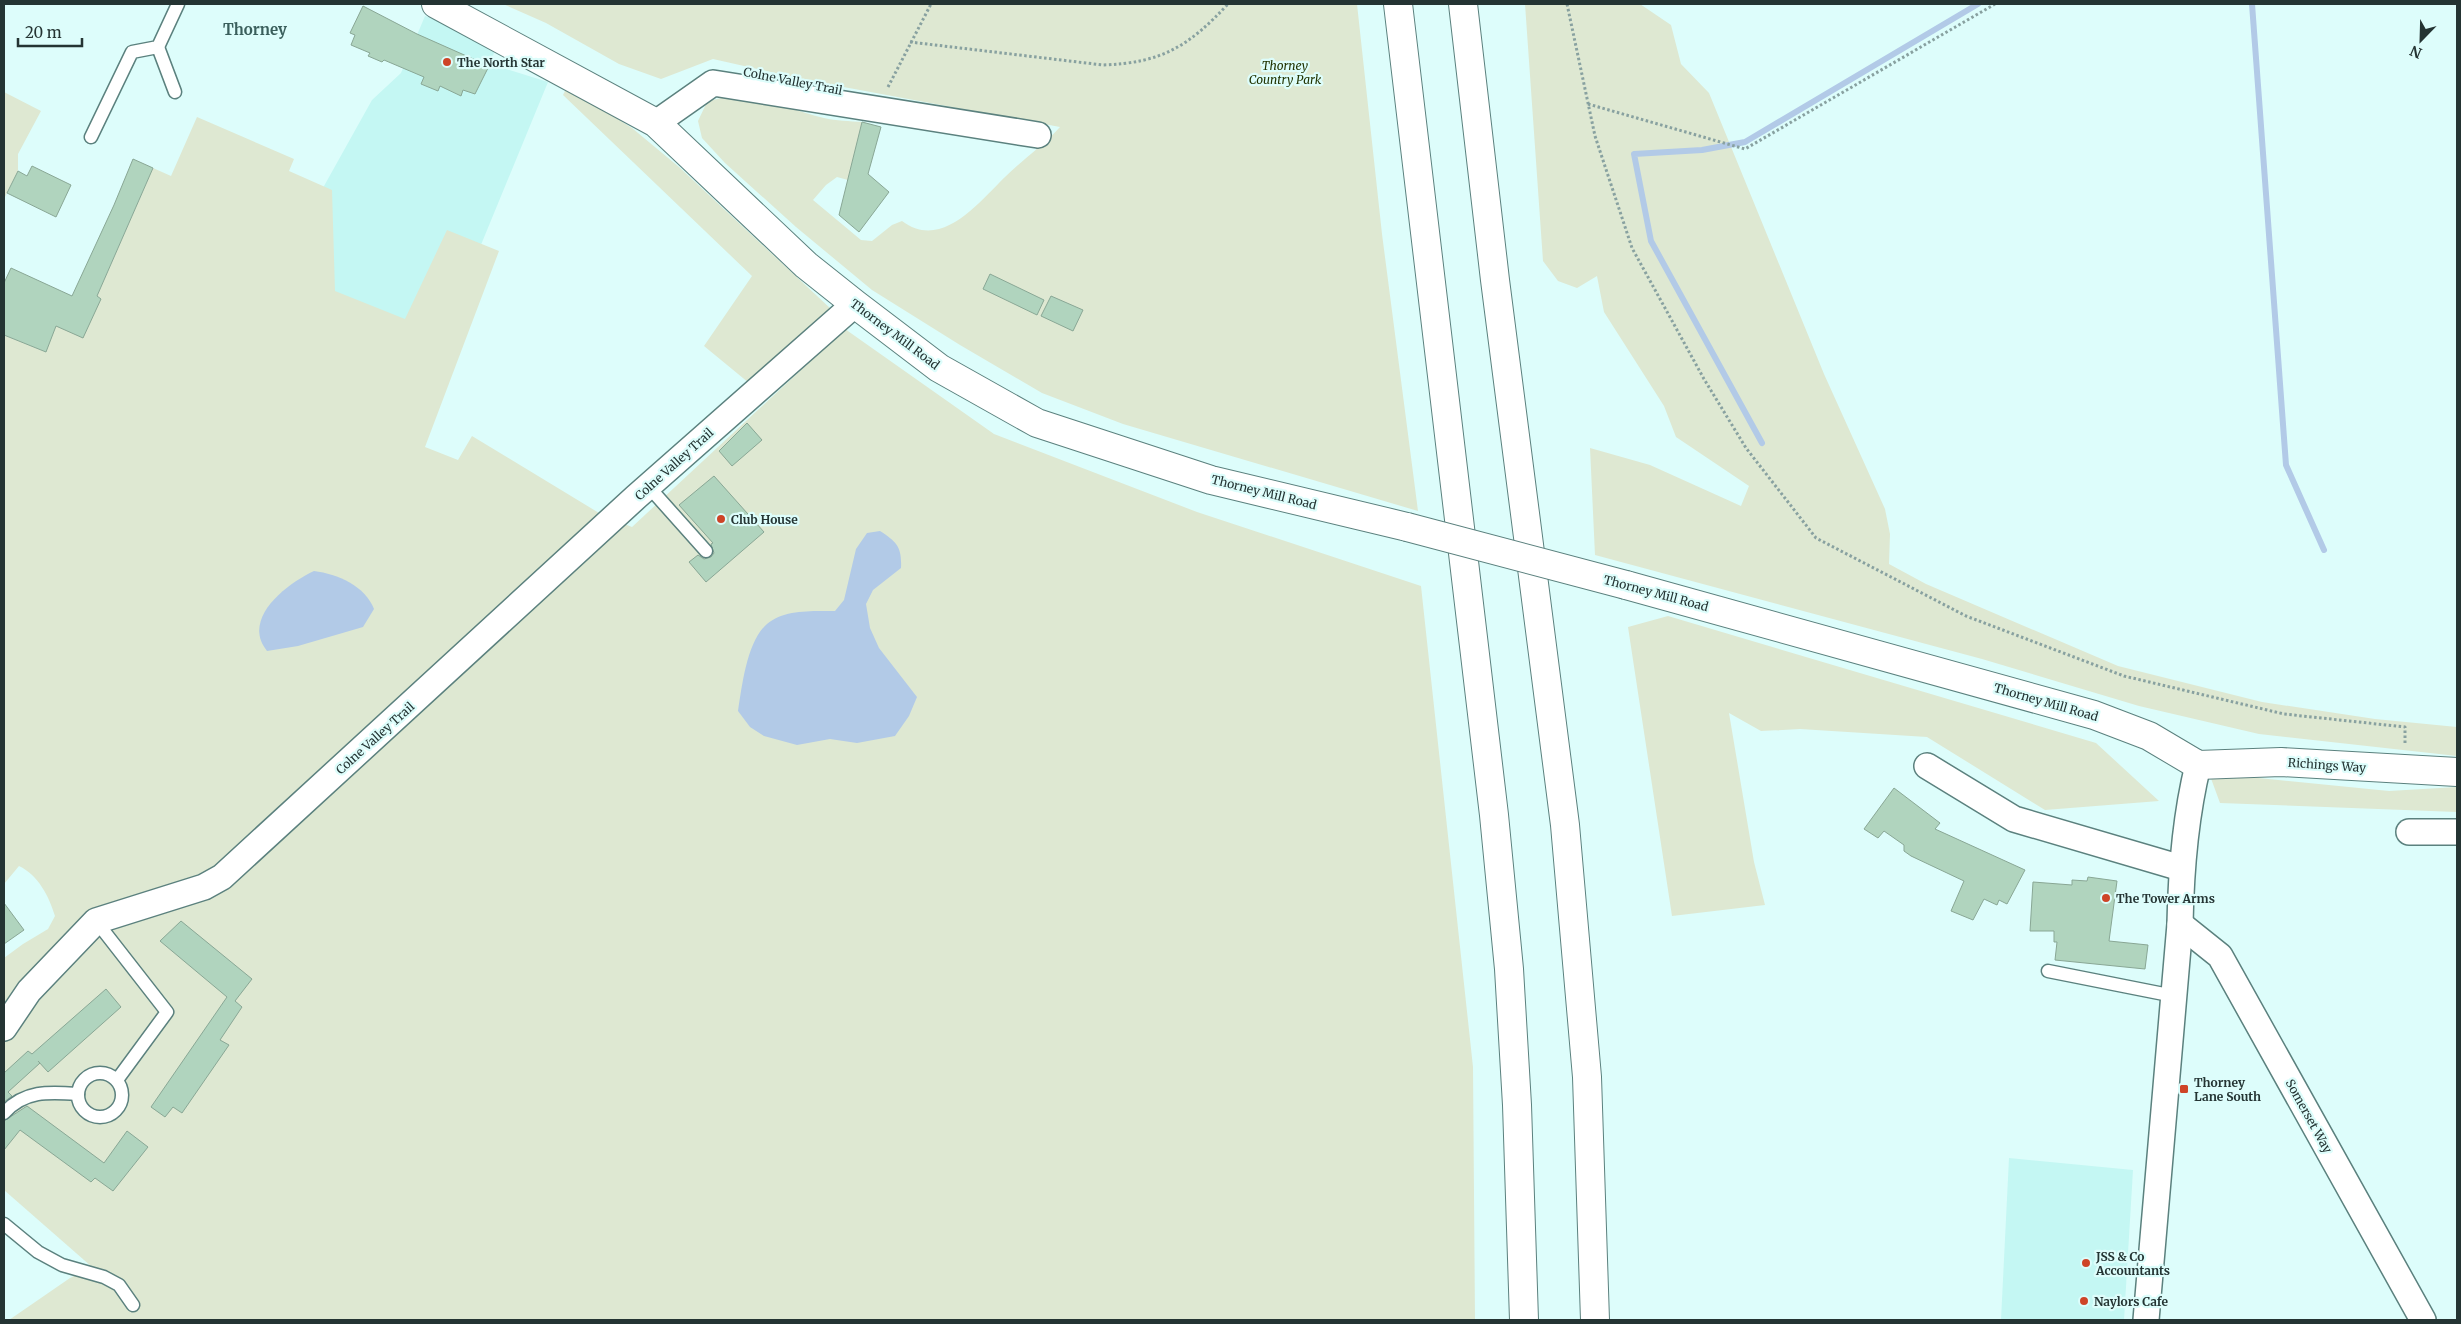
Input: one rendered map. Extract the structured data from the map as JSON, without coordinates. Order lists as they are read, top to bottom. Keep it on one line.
{"streets":{"main road":["Thorney Mill Road","Richings Way"],"street":["Colne Valley Trail","Somerset Way"]},"crossings":[["Colne Valley Trail","Thorney Mill Road"],["Thorney Mill Road","Richings Way"]],"districts":["Thorney"],"parks":["Thorney Country Park"],"places":{"other":["The North Star","Club House","The Tower Arms","JSS & Co Accountants","Naylors Cafe"],"transit":["Thorney Lane South"]},"scale_bar":"20 m","north":"bottom left"}
